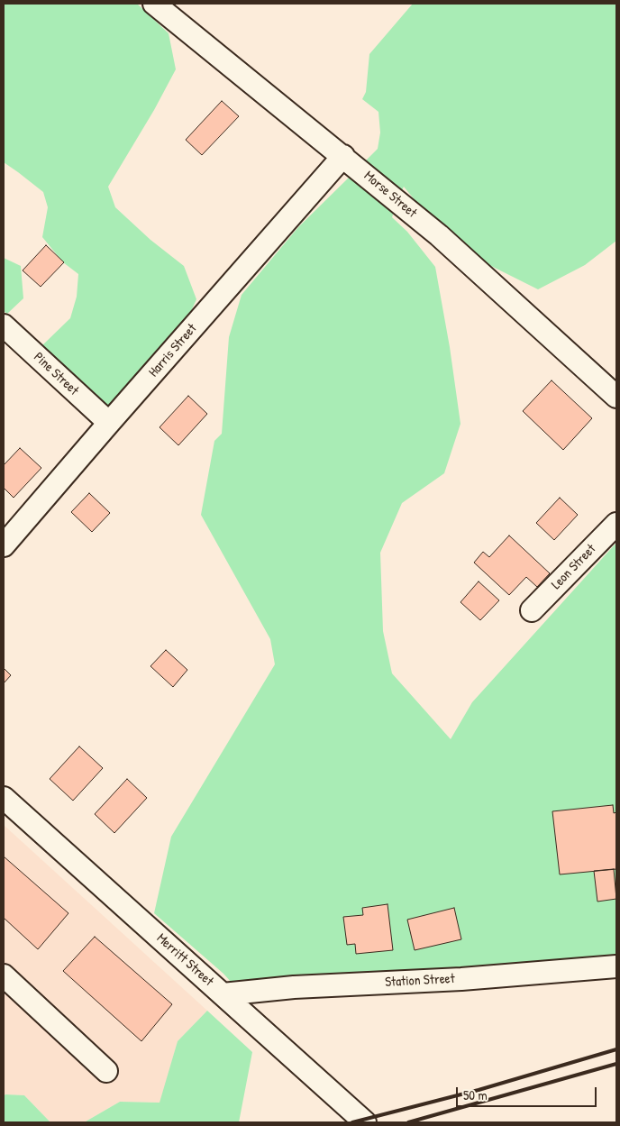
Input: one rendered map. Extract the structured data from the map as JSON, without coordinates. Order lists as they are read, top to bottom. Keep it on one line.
{"streets":{"street":["Morse Street","Harris Street","Pine Street","Leon Street","Merritt Street","Station Street"]},"crossings":[["Morse Street","Harris Street"],["Harris Street","Pine Street"],["Merritt Street","Station Street"]],"scale_bar":"50 m"}
